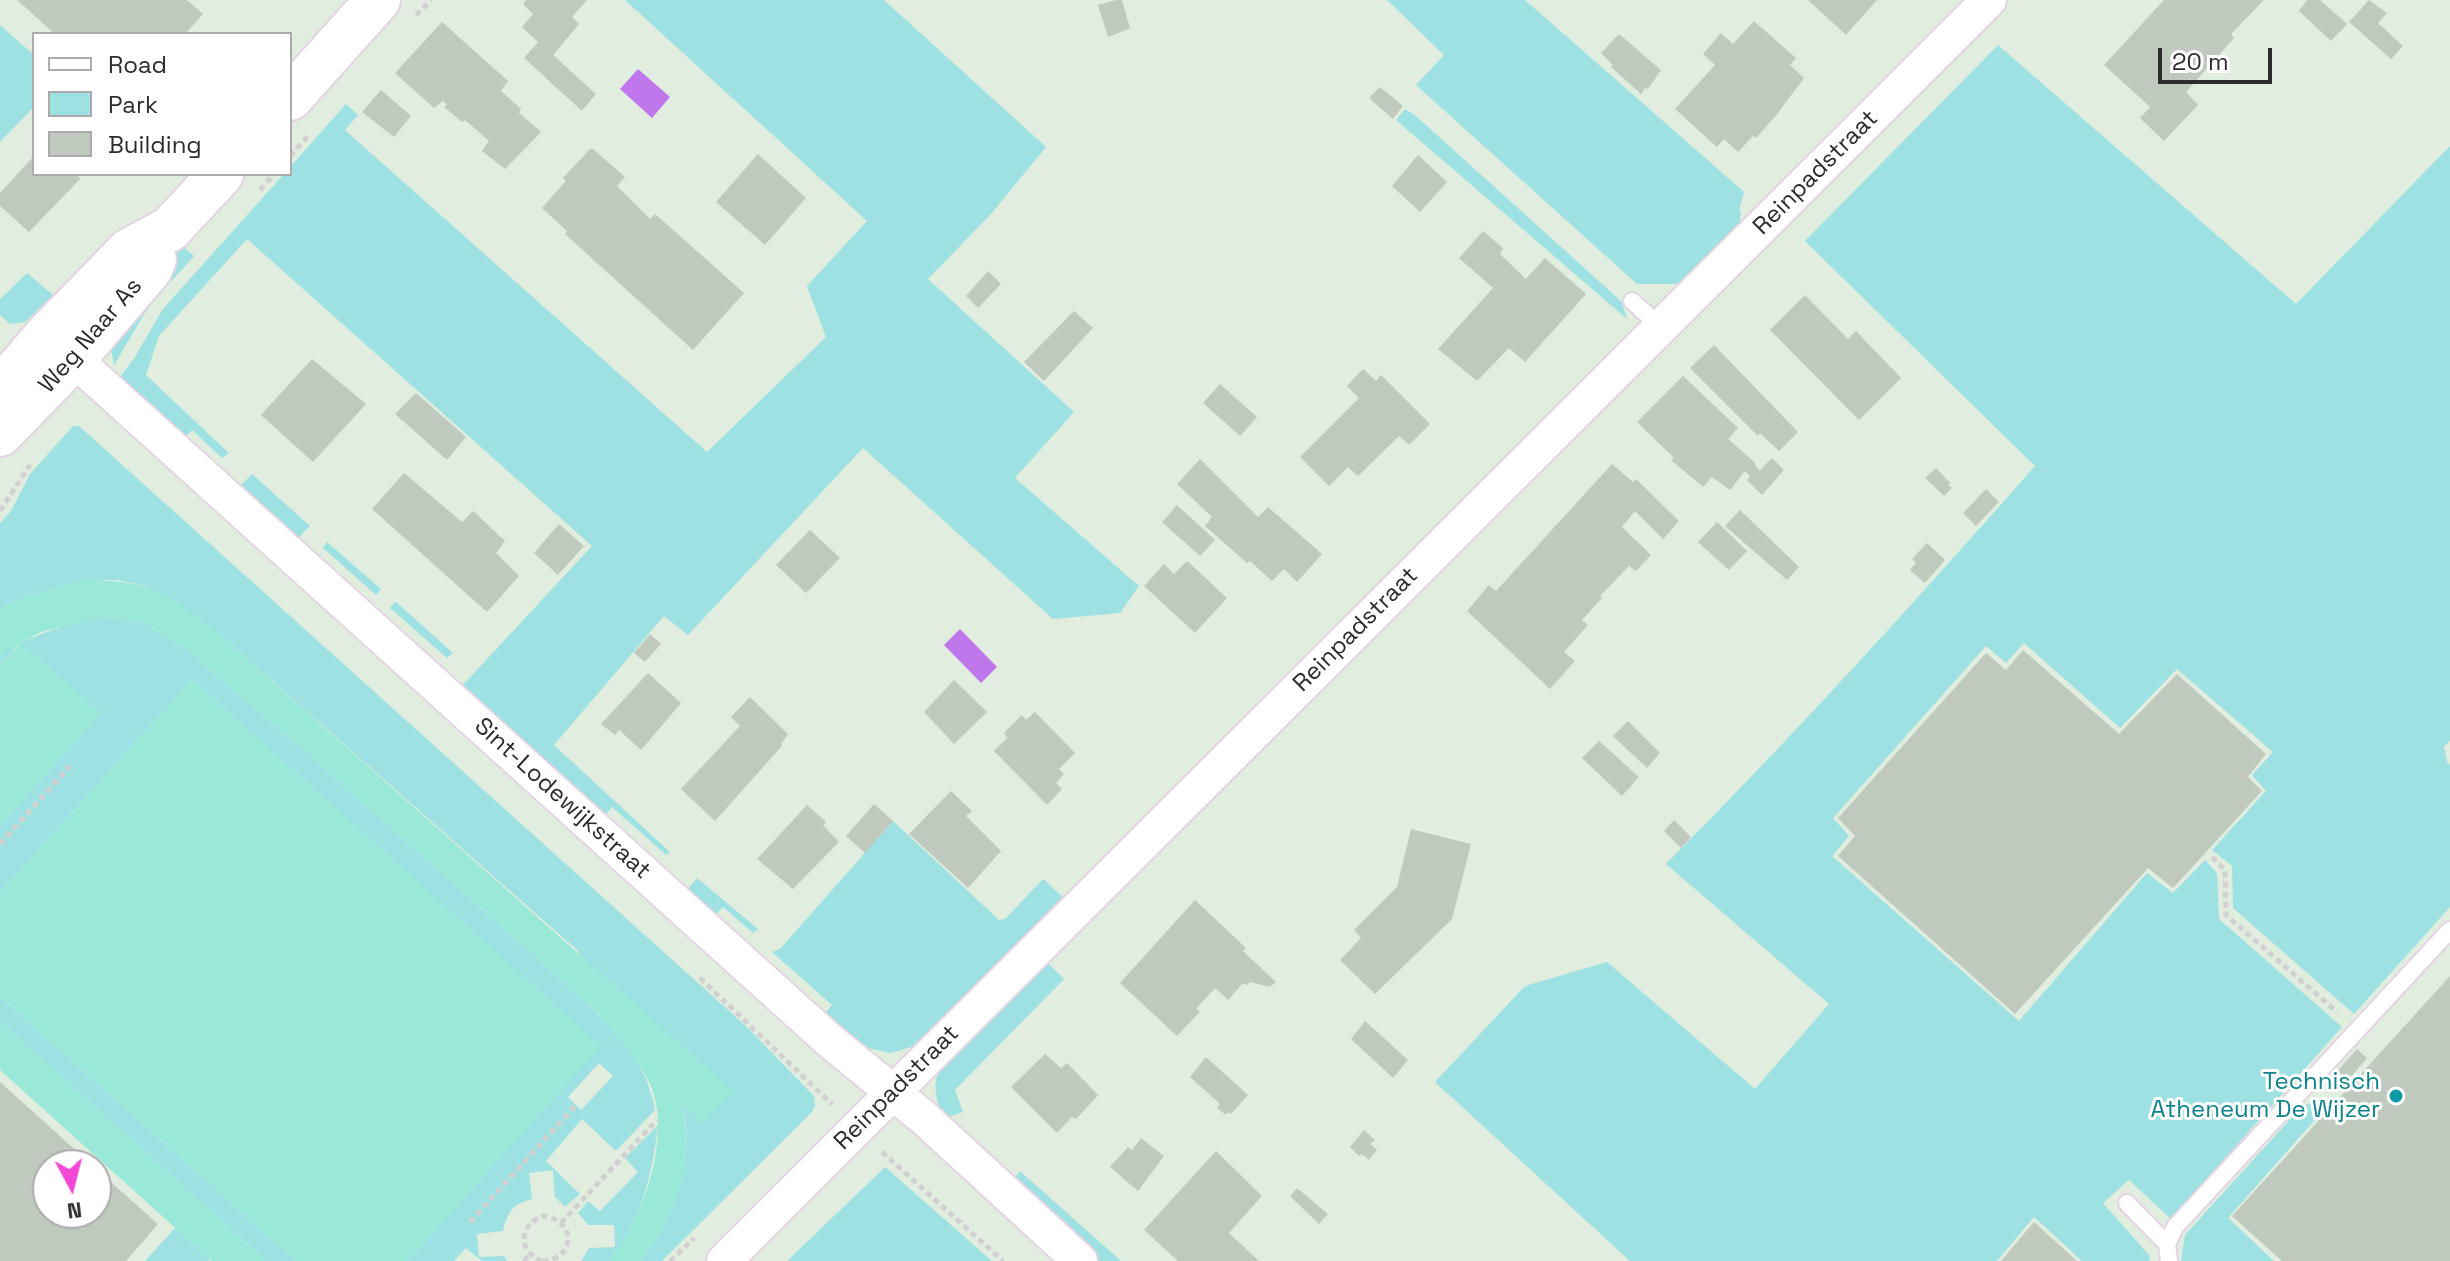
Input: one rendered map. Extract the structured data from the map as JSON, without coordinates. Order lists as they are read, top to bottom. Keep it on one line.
{"streets":{"main road":["Weg Naar As"],"street":["Reinpadstraat","Sint-Lodewijkstraat"]},"crossings":[["Reinpadstraat","Sint-Lodewijkstraat"],["Weg Naar As","Sint-Lodewijkstraat"]],"places":["Technisch Atheneum De Wijzer"],"legend":["Road","Park","Building"],"scale_bar":"20 m","north":"bottom"}
